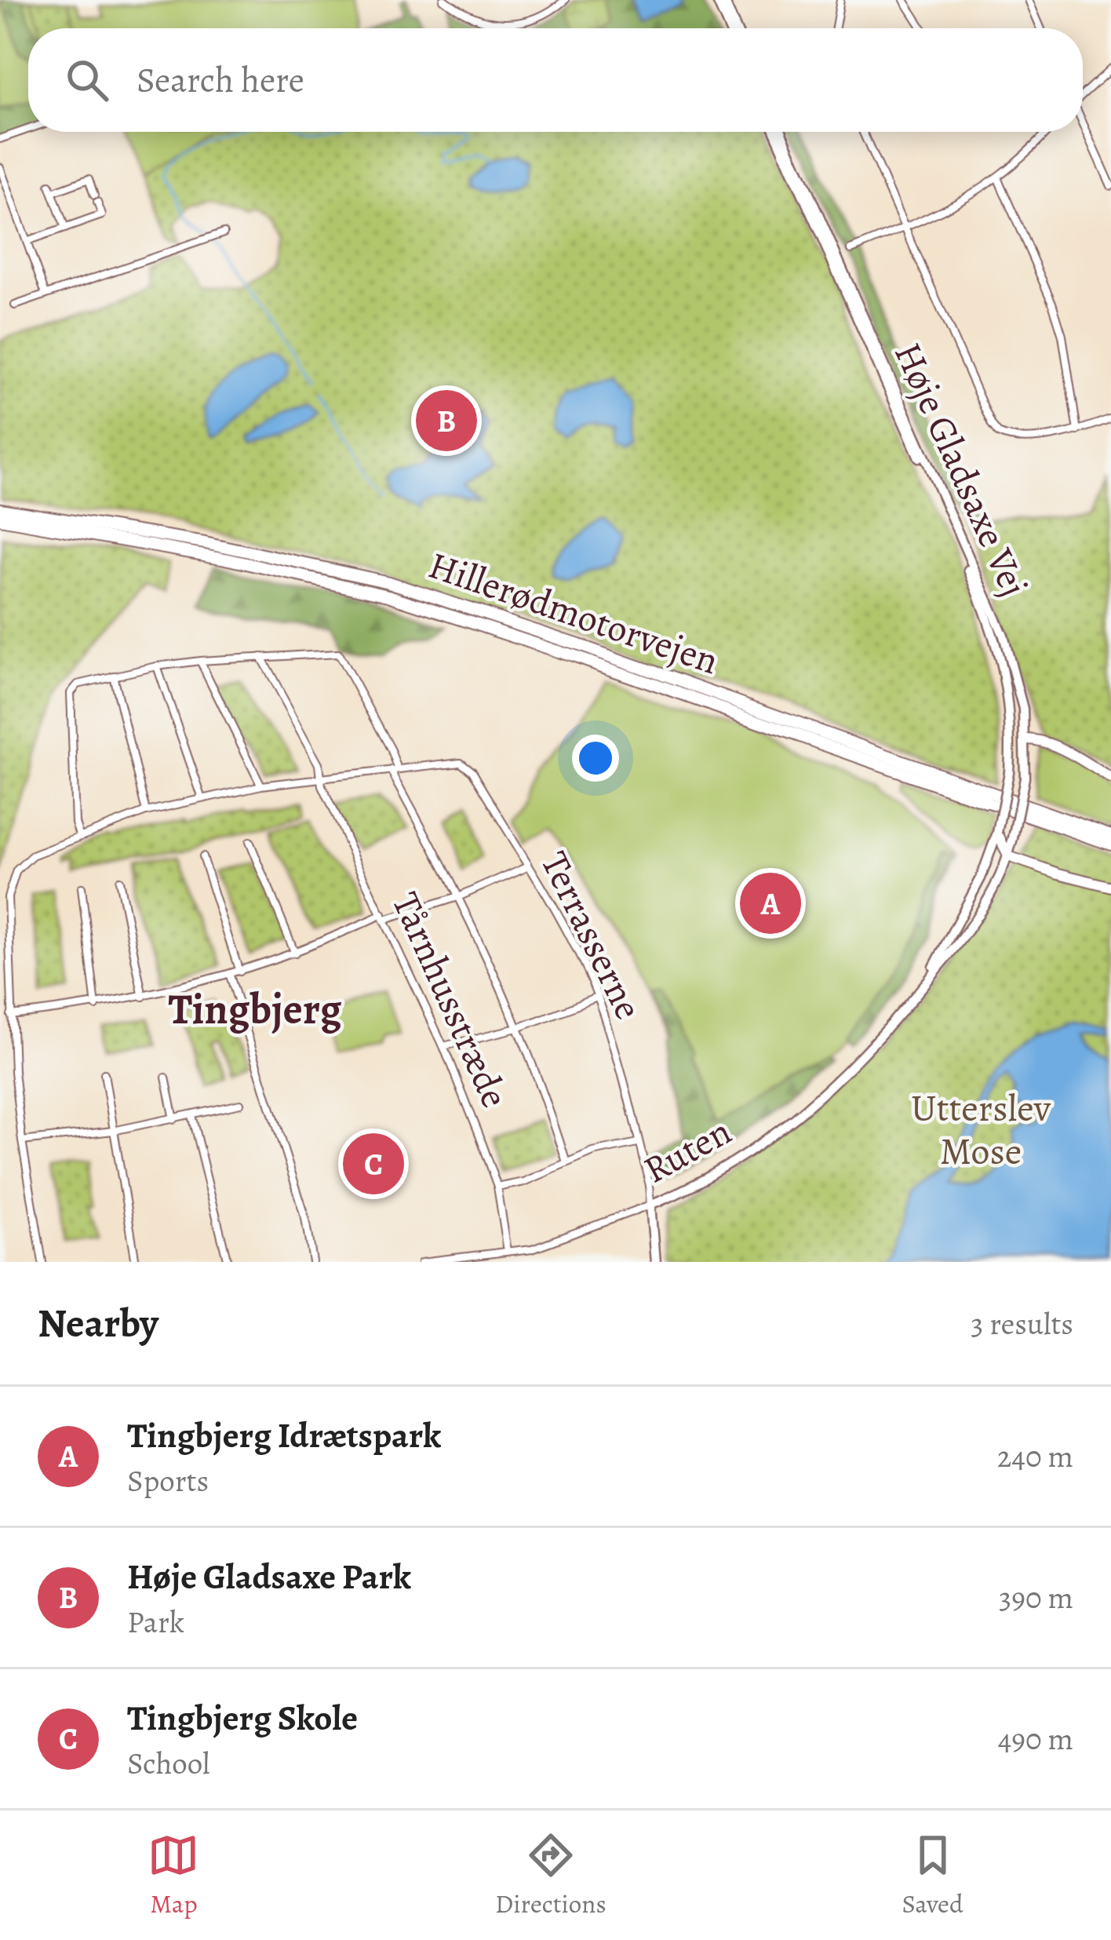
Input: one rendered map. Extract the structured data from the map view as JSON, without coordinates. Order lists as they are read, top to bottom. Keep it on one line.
{"streets":{"highway":["Hillerødmotorvejen"],"street":["Høje Gladsaxe Vej","Terrasserne","Tårnhusstræde","Ruten"]},"crossings":[["Høje Gladsaxe Vej","Ruten"],["Terrasserne","Ruten"],["Tårnhusstræde","Ruten"]],"districts":["Tingbjerg"],"parks":["Utterslev Mose"],"page":{"search":"Search here","pins":["B","A","C"],"heading":["Nearby","3 results"],"list":[{"mark":"A","name":"Tingbjerg Idrætspark","note":"Sports","value":"240 m"},{"mark":"B","name":"Høje Gladsaxe Park","note":"Park","value":"390 m"},{"mark":"C","name":"Tingbjerg Skole","note":"School","value":"490 m"}],"nav":["Map","Directions","Saved"]}}
